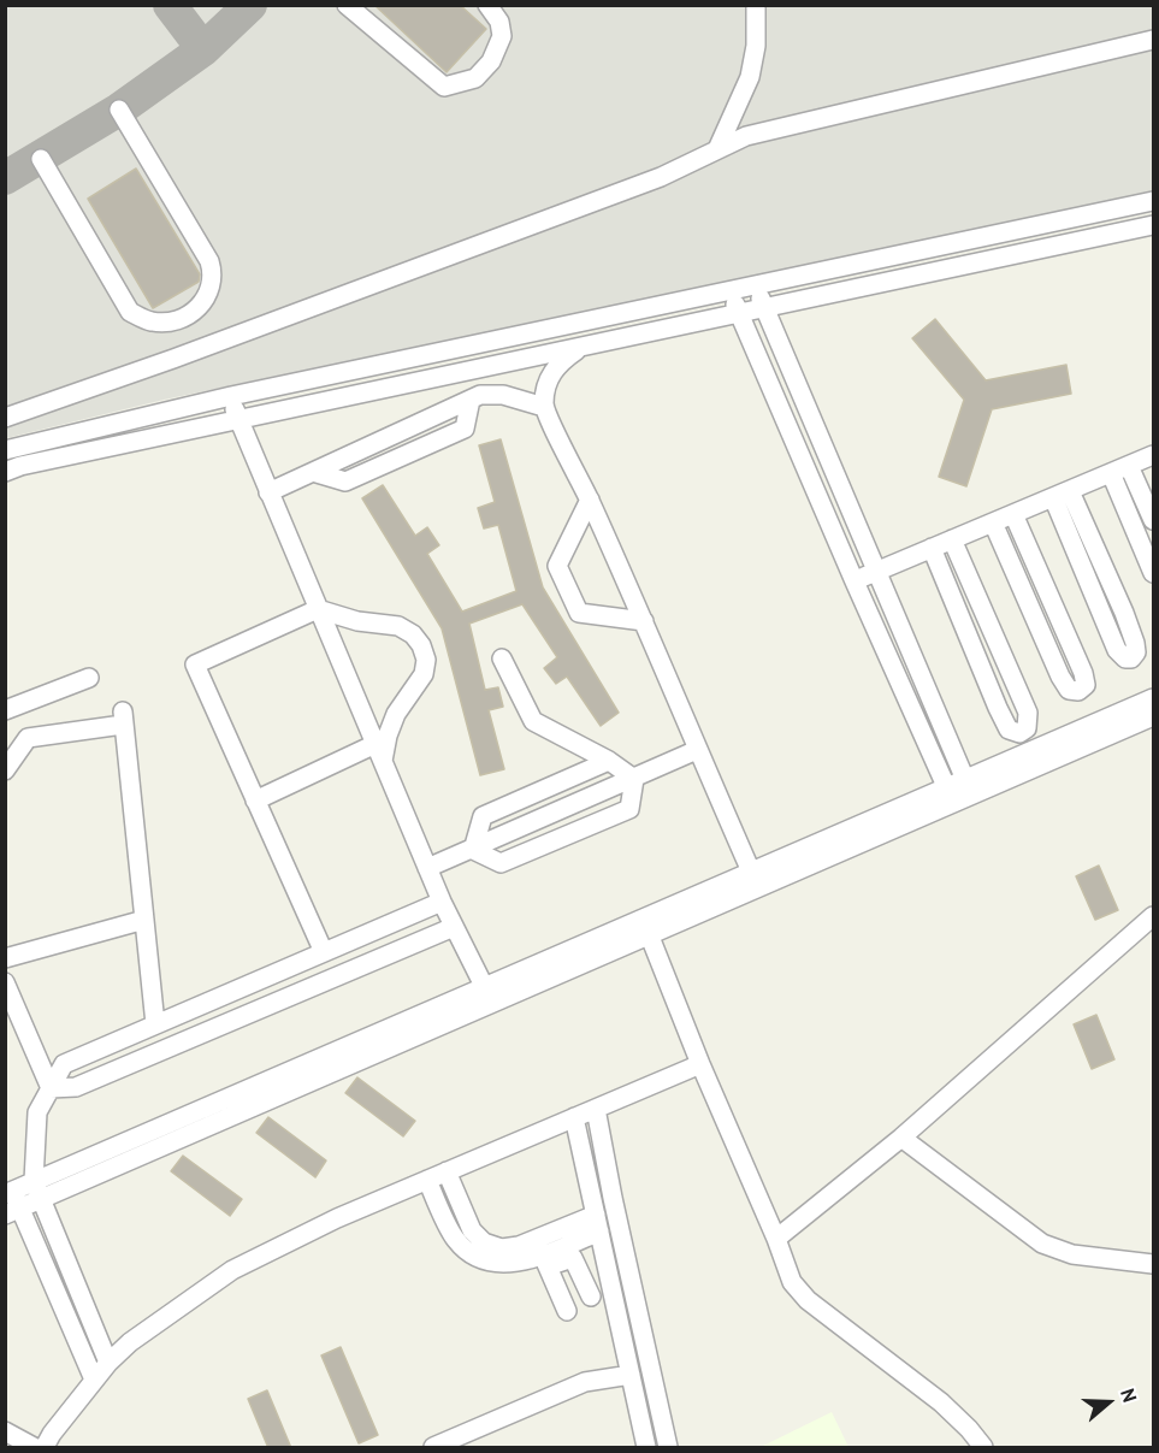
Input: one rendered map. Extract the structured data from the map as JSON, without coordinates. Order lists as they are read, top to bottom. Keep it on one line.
{"north":"right"}
